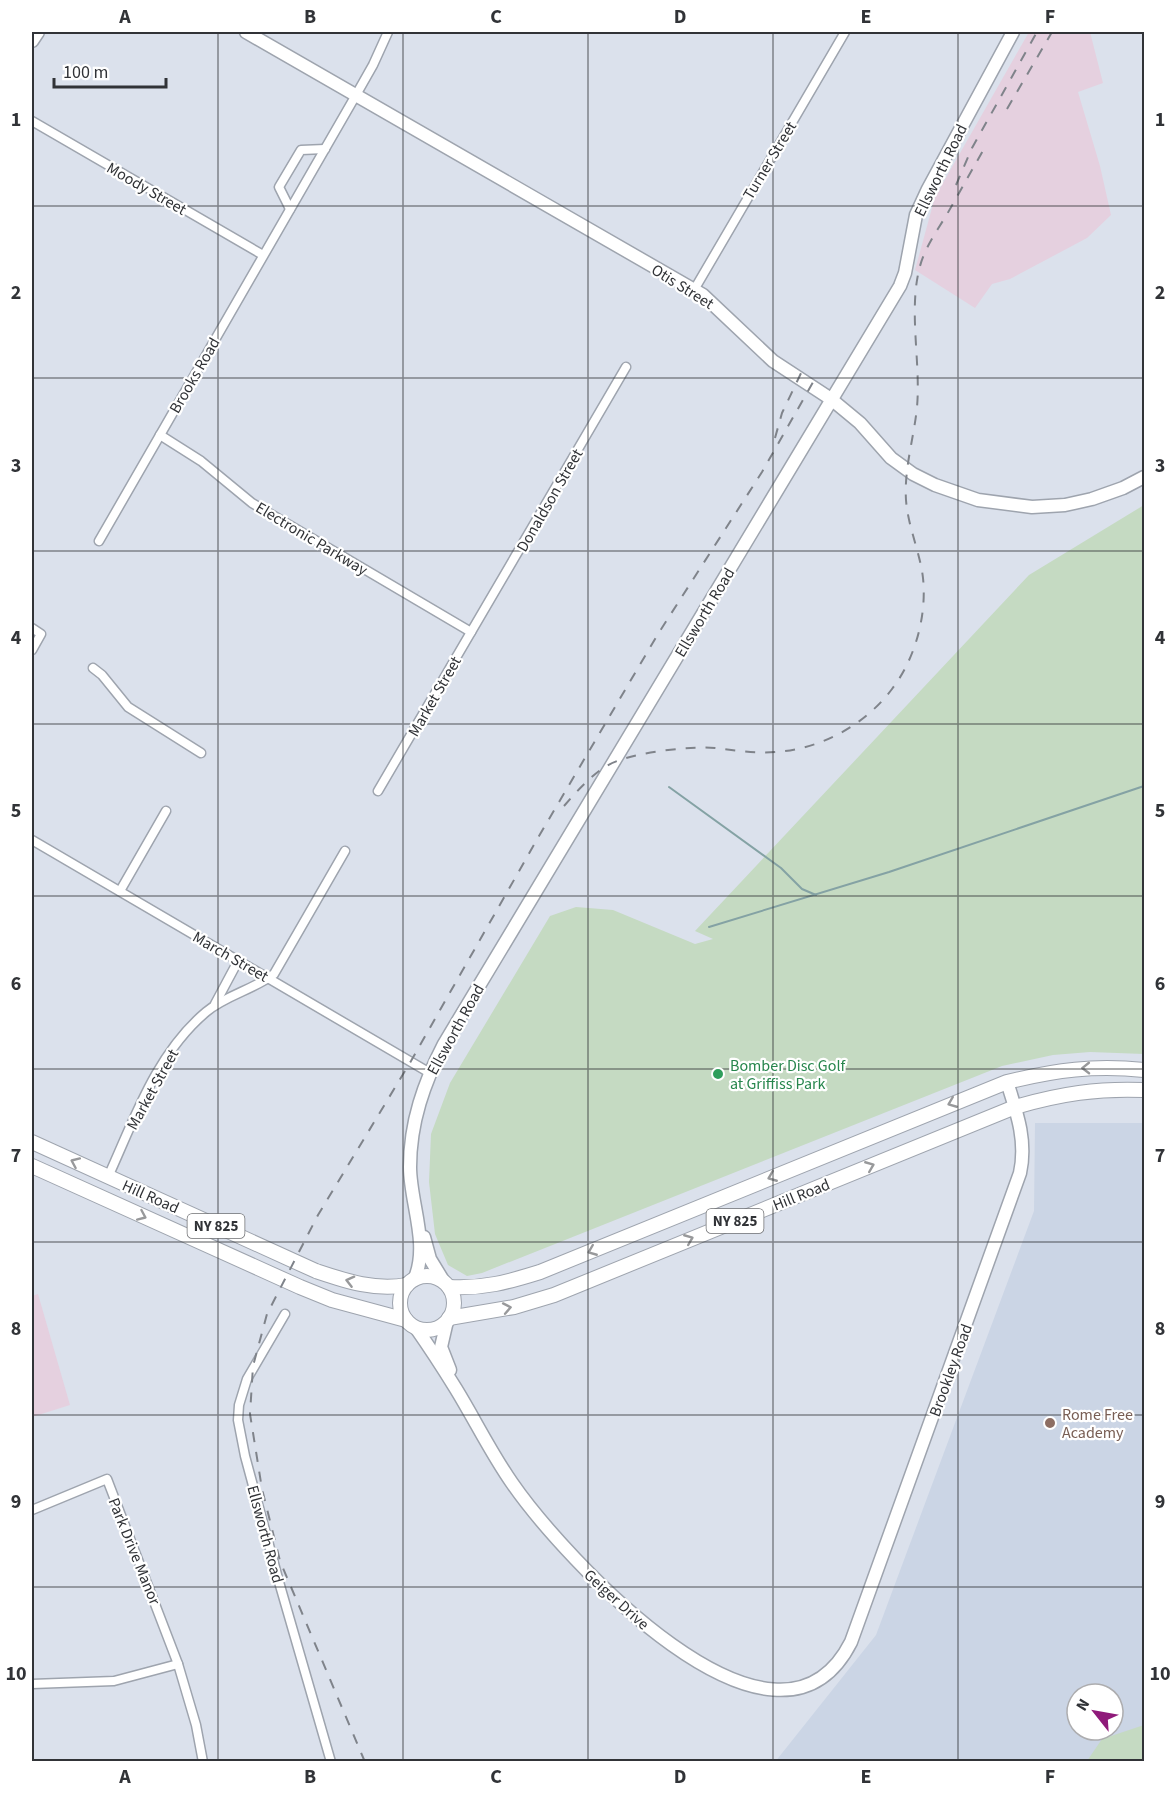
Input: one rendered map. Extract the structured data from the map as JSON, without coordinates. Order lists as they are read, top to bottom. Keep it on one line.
{"streets":{"main road":["Hill Road","NY 825"],"street":["Turner Street","Ellsworth Road","Moody Street","Otis Street","Brooks Road","Donaldson Street","Electronic Parkway","Market Street","March Street","Brookley Road","Park Drive Manor","Geiger Drive"]},"crossings":[["Turner Street","Otis Street"],["Ellsworth Road","Otis Street"],["Ellsworth Road","March Street"],["Ellsworth Road","Hill Road"],["Ellsworth Road","NY 825"],["Ellsworth Road","Geiger Drive"],["Moody Street","Brooks Road"],["Otis Street","Brooks Road"],["Brooks Road","Electronic Parkway"],["Donaldson Street","Electronic Parkway"],["Donaldson Street","Market Street"],["Electronic Parkway","Market Street"],["Market Street","March Street"],["Market Street","Hill Road"],["Hill Road","NY 825"],["Hill Road","Brookley Road"],["Hill Road","Geiger Drive"],["NY 825","Brookley Road"],["NY 825","Geiger Drive"],["Brookley Road","Geiger Drive"]],"places":["Bomber Disc Golf at Griffiss Park","Rome Free Academy"],"scale_bar":"100 m","north":"top left","grid":{"columns":["A","B","C","D","E","F"],"rows":["1","2","3","4","5","6","7","8","9","10"]}}
